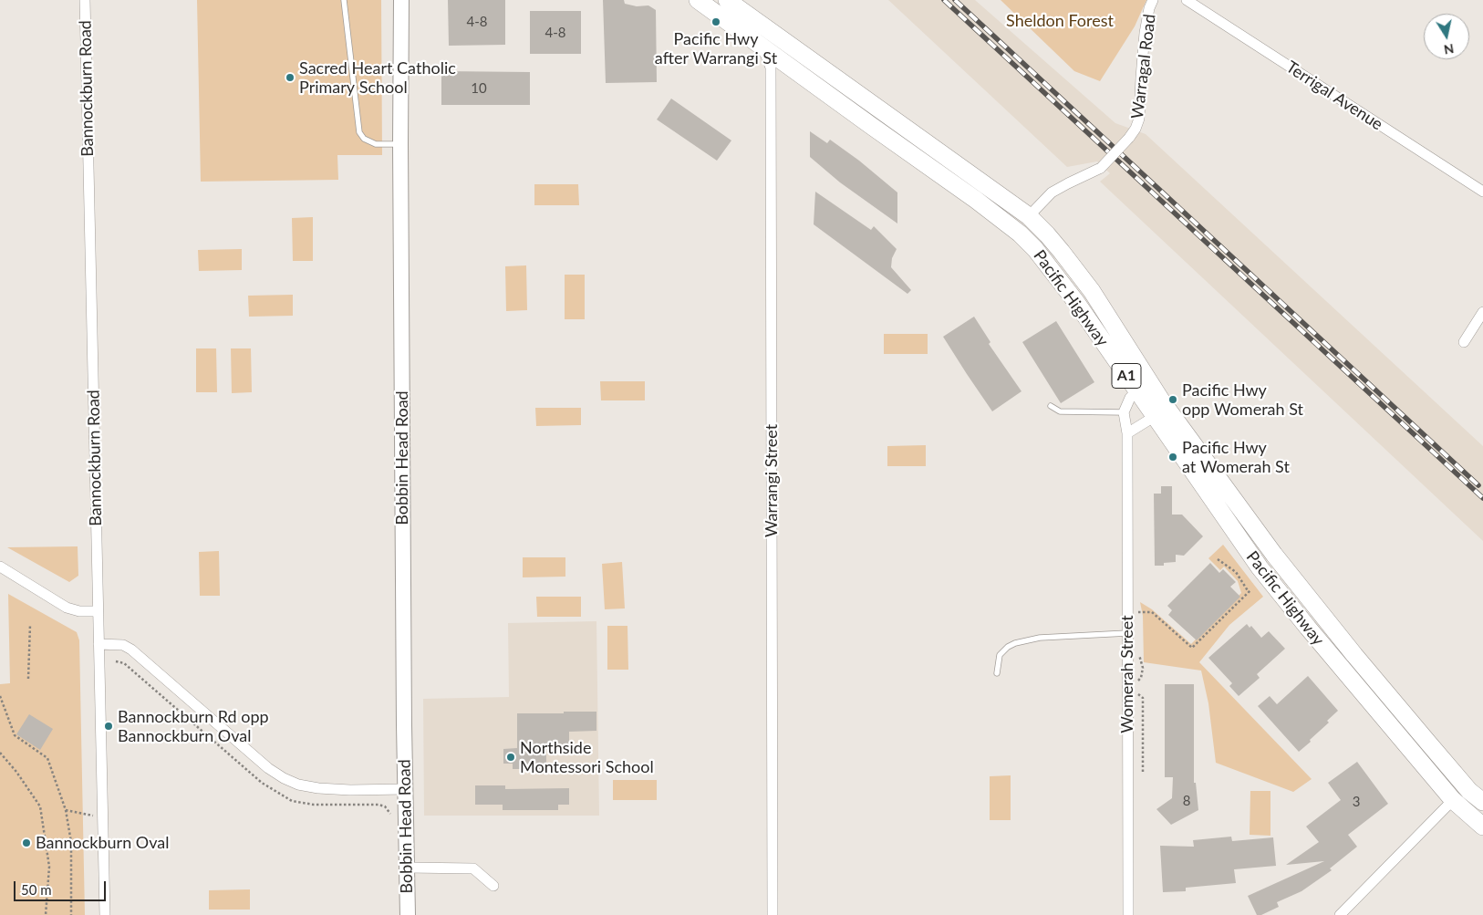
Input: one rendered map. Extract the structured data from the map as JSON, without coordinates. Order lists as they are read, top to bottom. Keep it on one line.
{"streets":{"highway":["Pacific Highway","A1"],"main road":["Bobbin Head Road"],"street":["Warragal Road","Bannockburn Road","Terrigal Avenue","Warrangi Street","Womerah Street"]},"crossings":[["Warragal Road","Pacific Highway"],["Pacific Highway","Warrangi Street"]],"parks":["Sheldon Forest"],"places":["Pacific Hwy after Warrangi St","Sacred Heart Catholic Primary School","Pacific Hwy opp Womerah St","Pacific Hwy at Womerah St","Bannockburn Rd opp Bannockburn Oval","Northside Montessori School","Bannockburn Oval"],"house_numbers":["4-8","4-8","10","8","3"],"scale_bar":"50 m","north":"bottom"}
